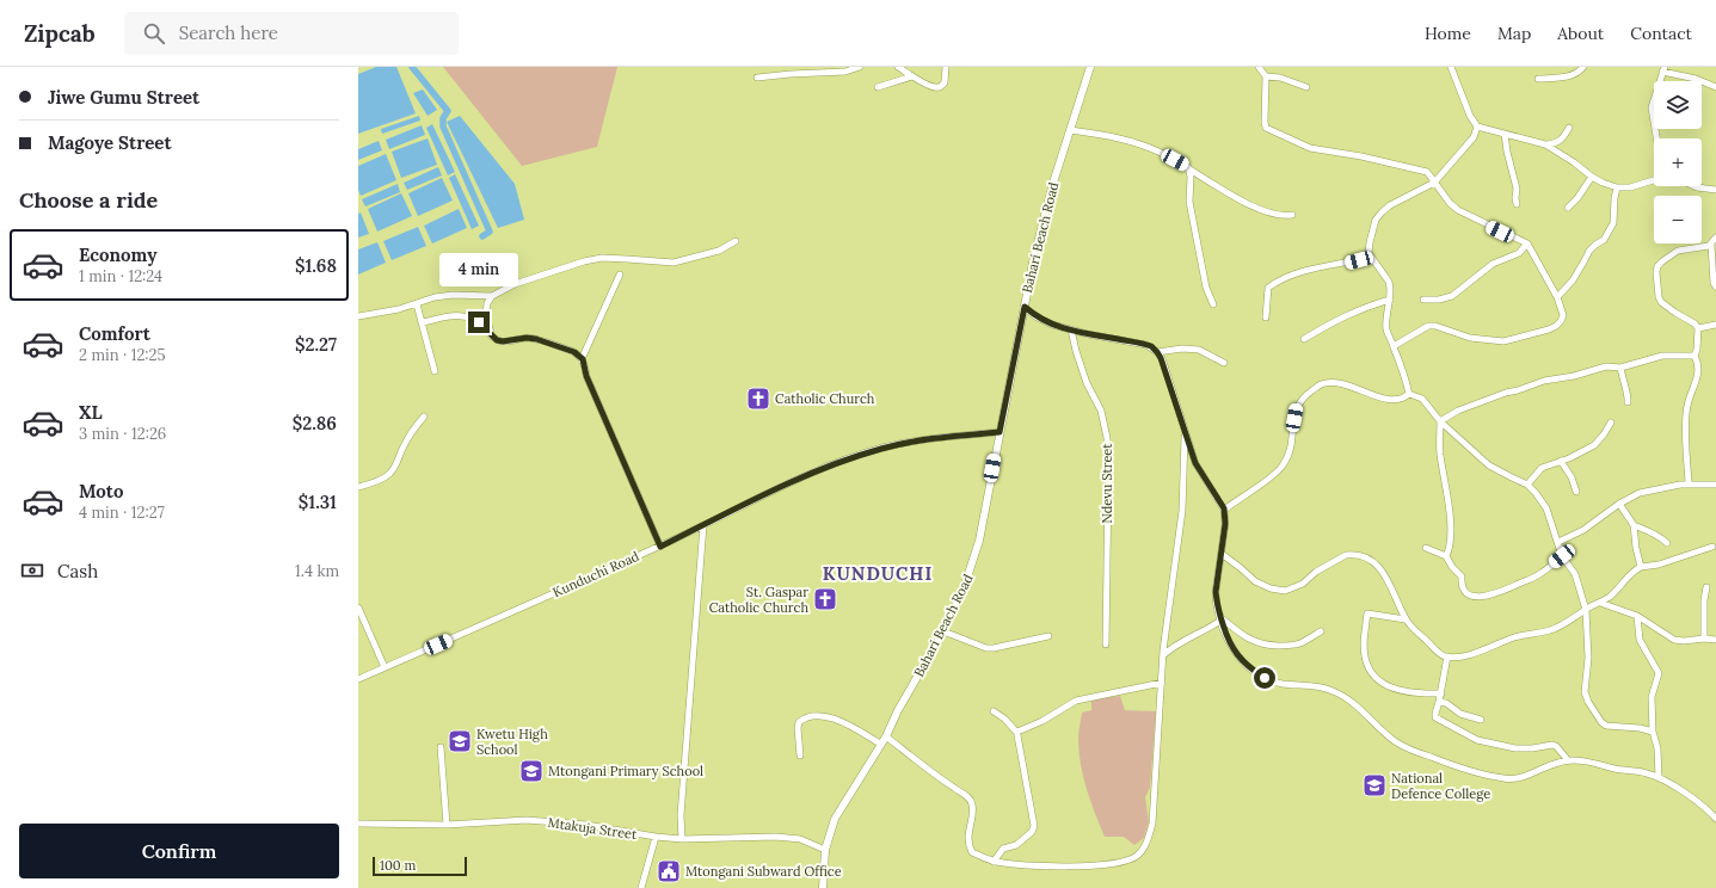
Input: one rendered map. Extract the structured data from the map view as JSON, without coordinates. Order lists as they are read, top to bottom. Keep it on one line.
{"streets":{"street":["Bahari Beach Road","Ndevu Street","Kunduchi Road","Mtakuja Street"]},"crossings":[["Bahari Beach Road","Kunduchi Road"],["Bahari Beach Road","Mtakuja Street"]],"districts":["KUNDUCHI"],"places":{"church":["Catholic Church","St. Gaspar Catholic Church"],"school or university":["Kwetu High School","Mtongani Primary School","National Defence College"],"public building":["Mtongani Subward Office"]},"scale_bar":"100 m","page":{"header":"Zipcab","search":"Search here","nav":["Home","Map","About","Contact"],"banner":["Jiwe Gumu Street","Magoye Street"],"map_buttons":["+","−"],"heading":"Choose a ride","list":[{"name":"Economy","note":"1 min · 12:24","value":"$1.68"},{"name":"Comfort","note":"2 min · 12:25","value":"$2.27"},{"name":"XL","note":"3 min · 12:26","value":"$2.86"},{"name":"Moto","note":"4 min · 12:27","value":"$1.31"}],"bubble":"4 min","pay":["Cash","1.4 km"],"buttons":"Confirm","scale":"100 m"}}
